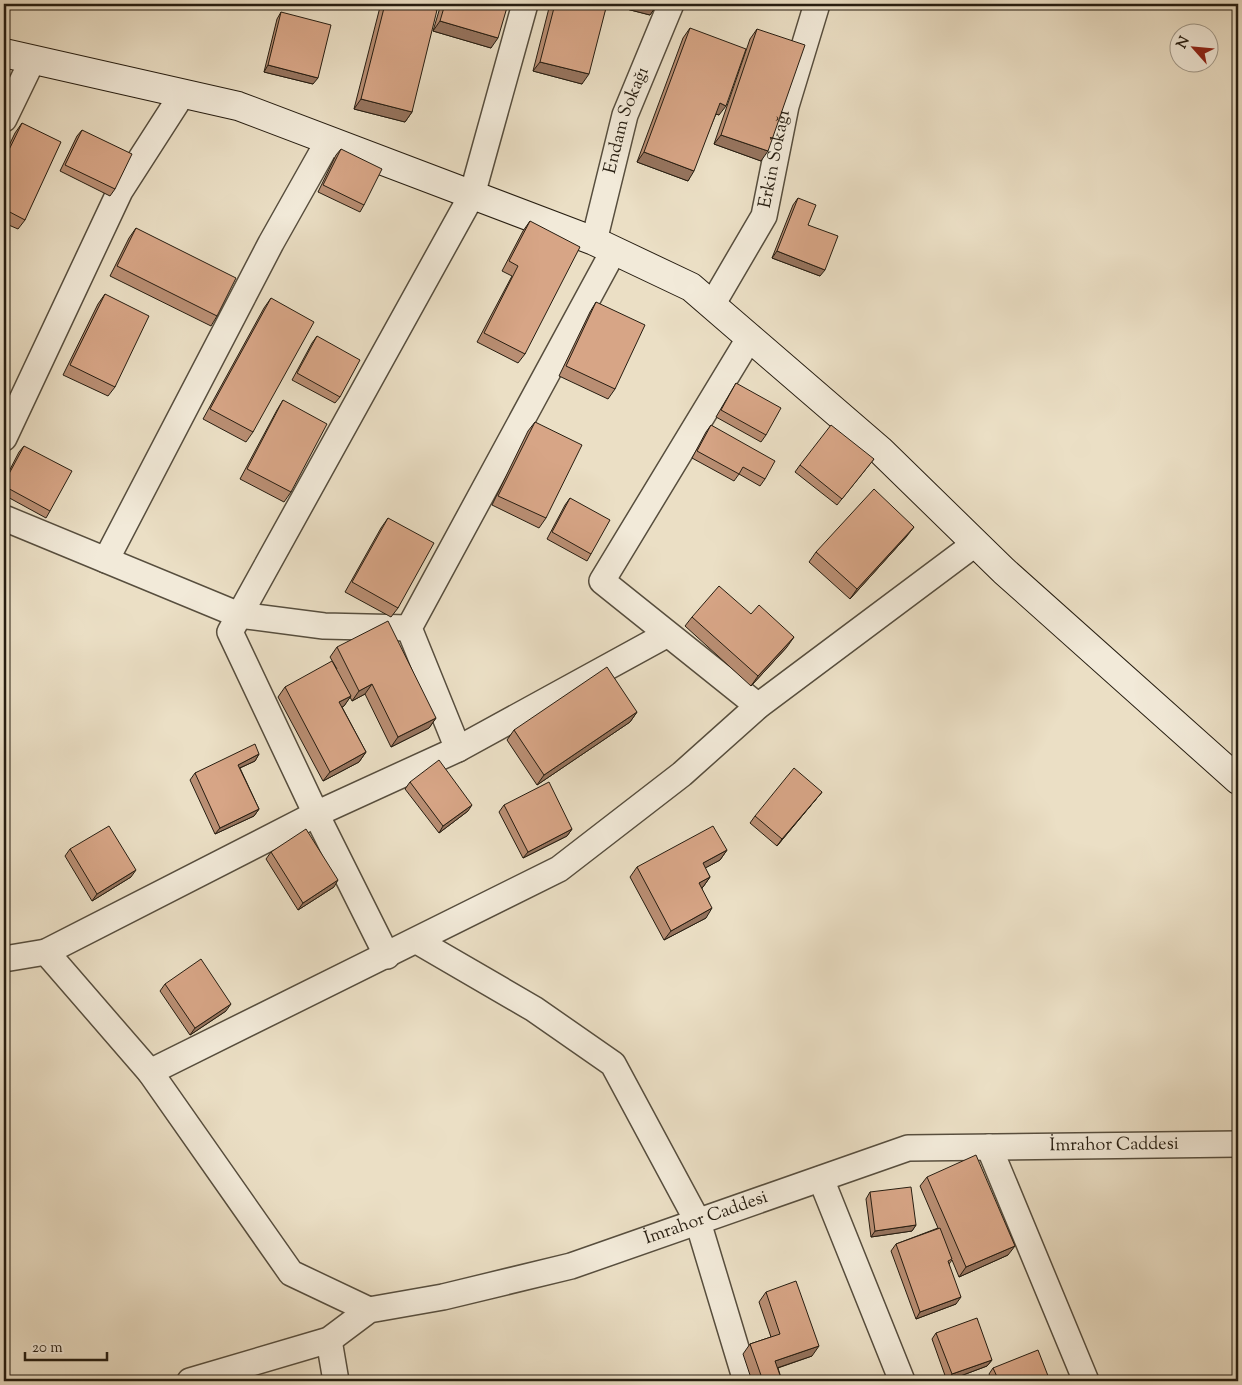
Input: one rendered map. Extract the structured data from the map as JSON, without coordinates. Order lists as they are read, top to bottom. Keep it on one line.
{"streets":{"street":["Endam Sokağı","Erkin Sokağı","İmrahor Caddesi"]},"scale_bar":"20 m","north":"top left"}
